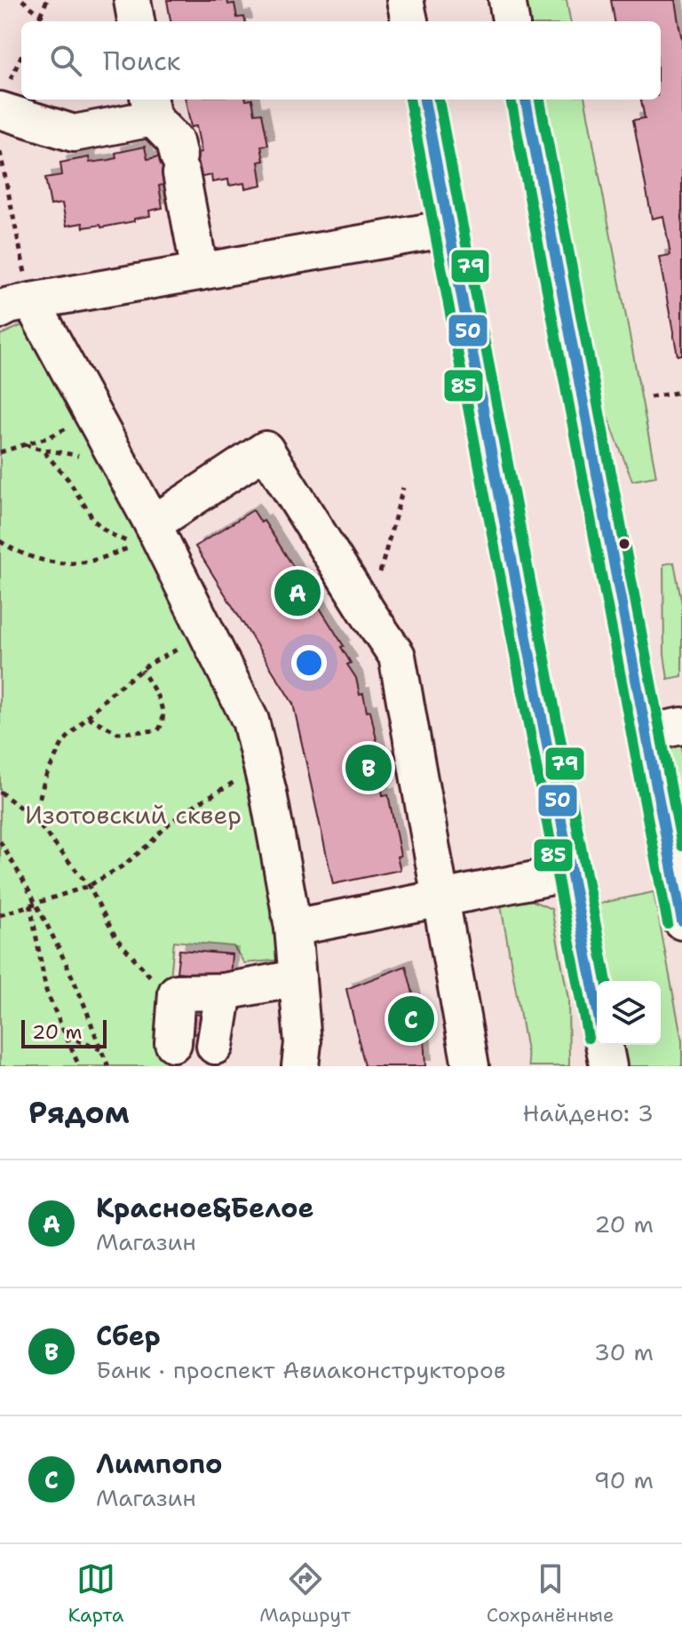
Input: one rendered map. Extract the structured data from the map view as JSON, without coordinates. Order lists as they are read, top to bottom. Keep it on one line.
{"parks":["Изотовский сквер"],"lines":["transit line 50","transit line 85","transit line 79"],"scale_bar":"20 m","page":{"search":"Поиск","pins":["A","B","C"],"scale":"20 m","heading":["Рядом","Найдено: 3"],"list":[{"mark":"A","name":"Красное&Белое","note":"Магазин","value":"20 m"},{"mark":"B","name":"Сбер","note":"Банк · проспект Авиаконструкторов","value":"30 m"},{"mark":"C","name":"Лимпопо","note":"Магазин","value":"90 m"}],"nav":["Карта","Маршрут","Сохранённые"]}}
